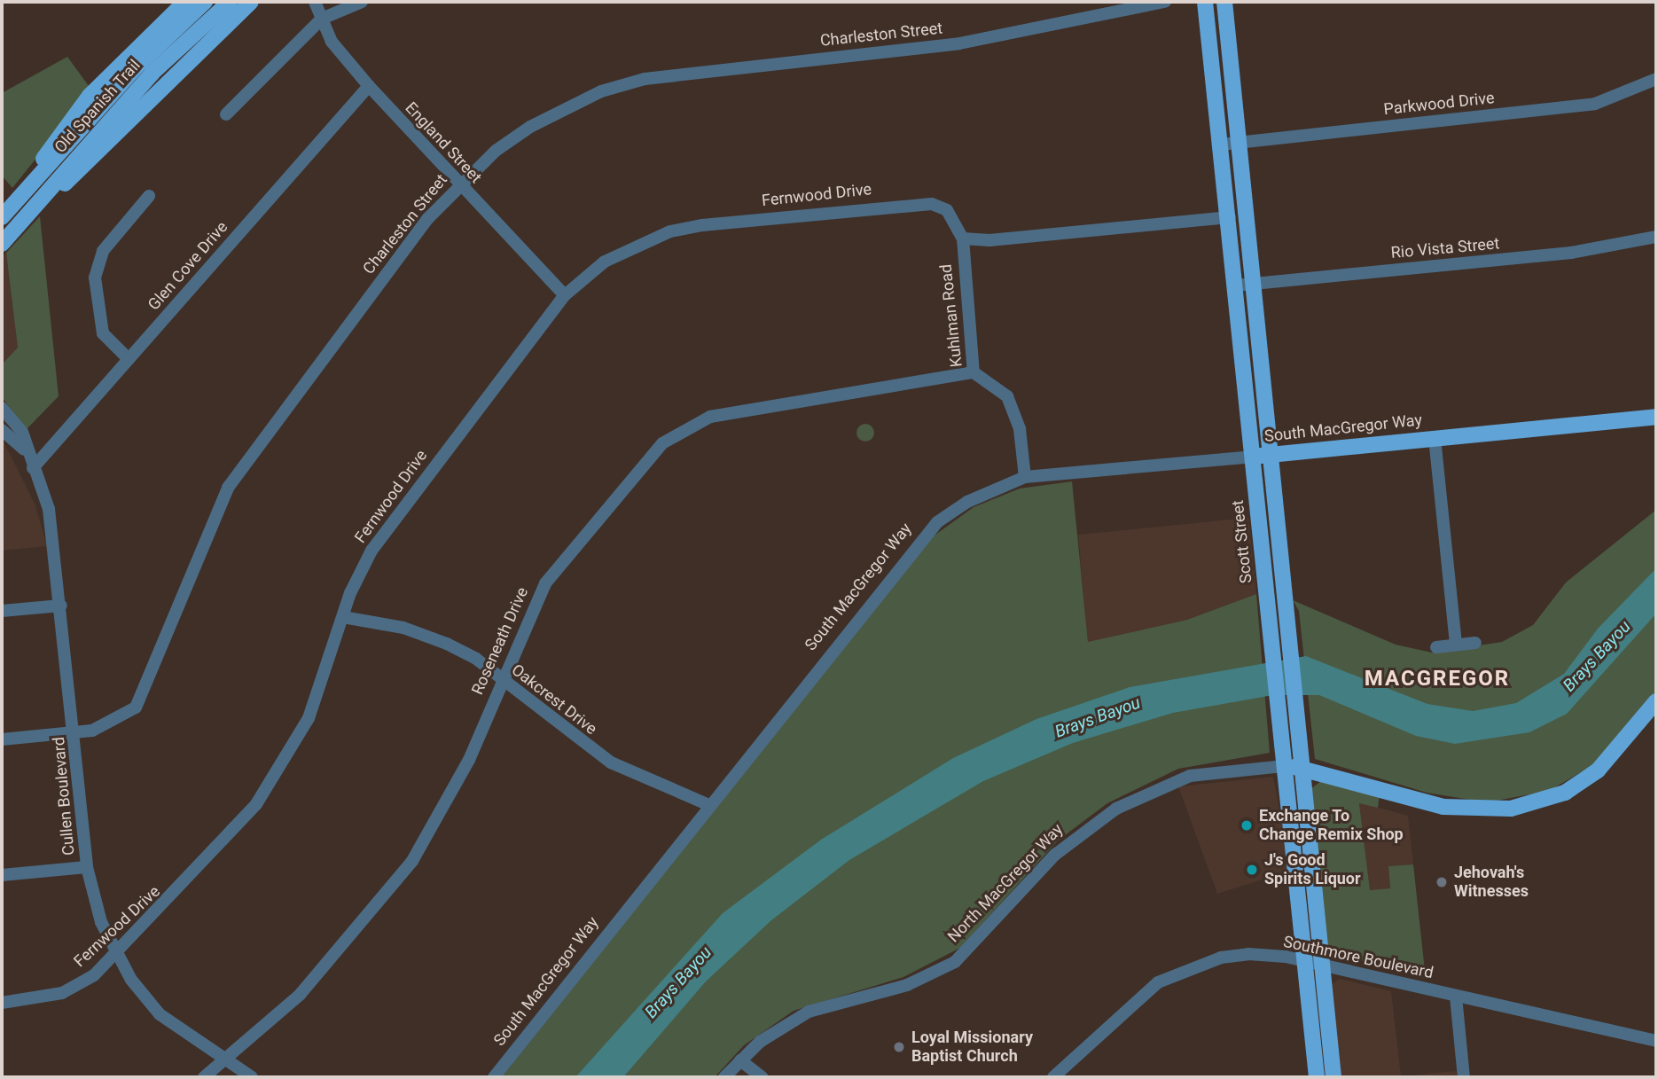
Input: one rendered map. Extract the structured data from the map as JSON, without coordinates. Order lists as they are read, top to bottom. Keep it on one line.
{"streets":{"main road":["Old Spanish Trail","South MacGregor Way","Scott Street","North MacGregor Way"],"street":["Charleston Street","Parkwood Drive","England Street","Fernwood Drive","Rio Vista Street","Glen Cove Drive","Kuhlman Road","Roseneath Drive","Oakcrest Drive","Cullen Boulevard","Southmore Boulevard"]},"crossings":[["Charleston Street","England Street"],["Charleston Street","Cullen Boulevard"],["Parkwood Drive","Scott Street"],["England Street","Fernwood Drive"],["England Street","Glen Cove Drive"],["Fernwood Drive","Kuhlman Road"],["Fernwood Drive","Oakcrest Drive"],["Fernwood Drive","Cullen Boulevard"],["Rio Vista Street","Scott Street"],["Glen Cove Drive","Cullen Boulevard"],["Kuhlman Road","South MacGregor Way"],["Kuhlman Road","Roseneath Drive"],["South MacGregor Way","Scott Street"],["South MacGregor Way","Oakcrest Drive"],["Scott Street","North MacGregor Way"],["Scott Street","Southmore Boulevard"],["Roseneath Drive","Oakcrest Drive"],["Roseneath Drive","Cullen Boulevard"]],"districts":["MACGREGOR"],"water":["Brays Bayou"],"places":["Exchange To Change Remix Shop","J's Good Spirits Liquor","Jehovah's Witnesses","Loyal Missionary Baptist Church"]}
